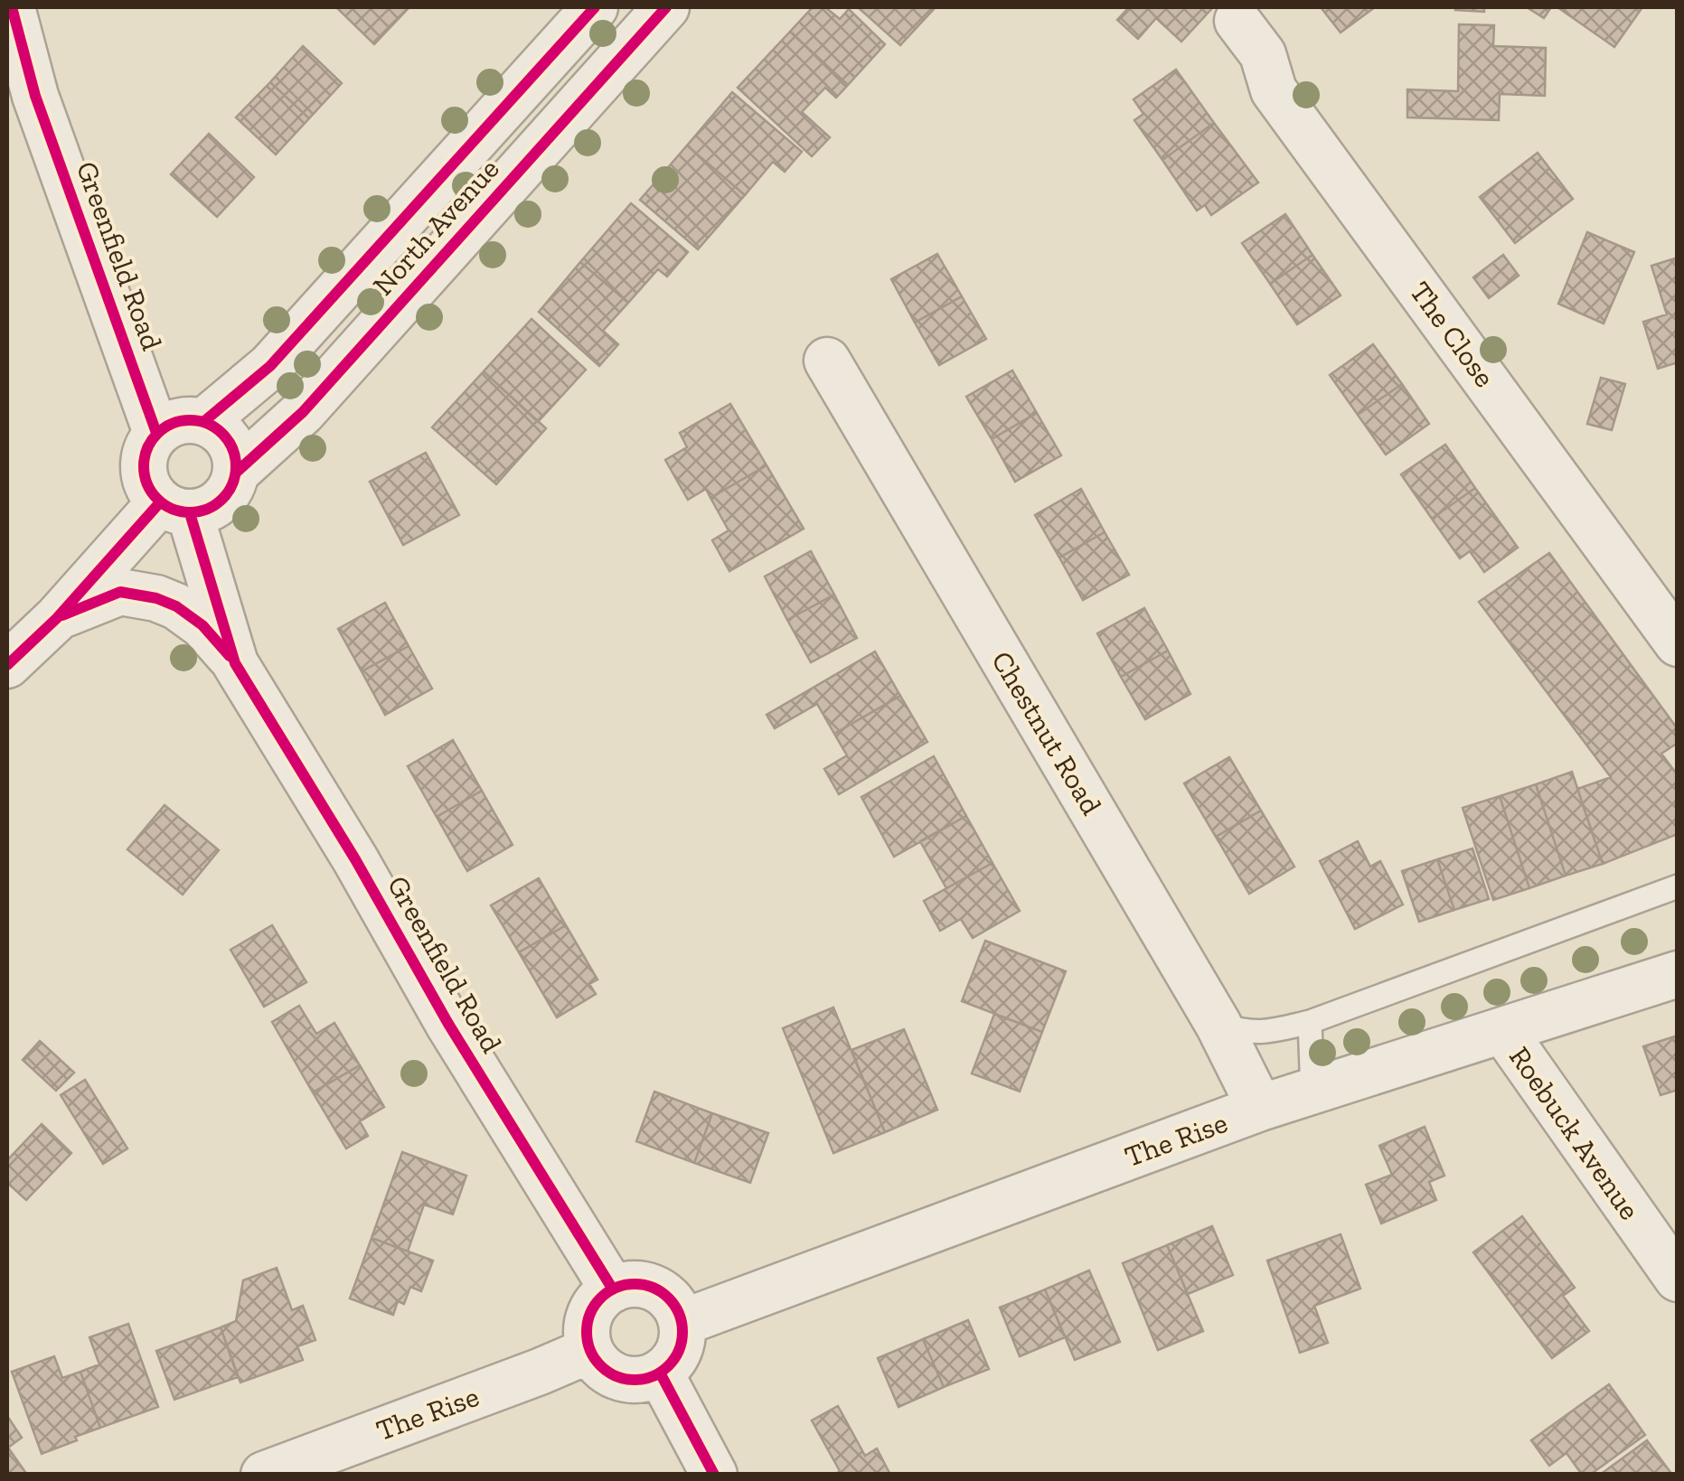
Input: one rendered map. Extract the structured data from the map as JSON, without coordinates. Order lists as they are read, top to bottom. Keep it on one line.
{"streets":{"street":["North Avenue","Greenfield Road","The Close","Chestnut Road","Roebuck Avenue","The Rise"]},"crossings":[["North Avenue","Greenfield Road"],["Greenfield Road","The Rise"],["Chestnut Road","The Rise"],["Roebuck Avenue","The Rise"]]}
